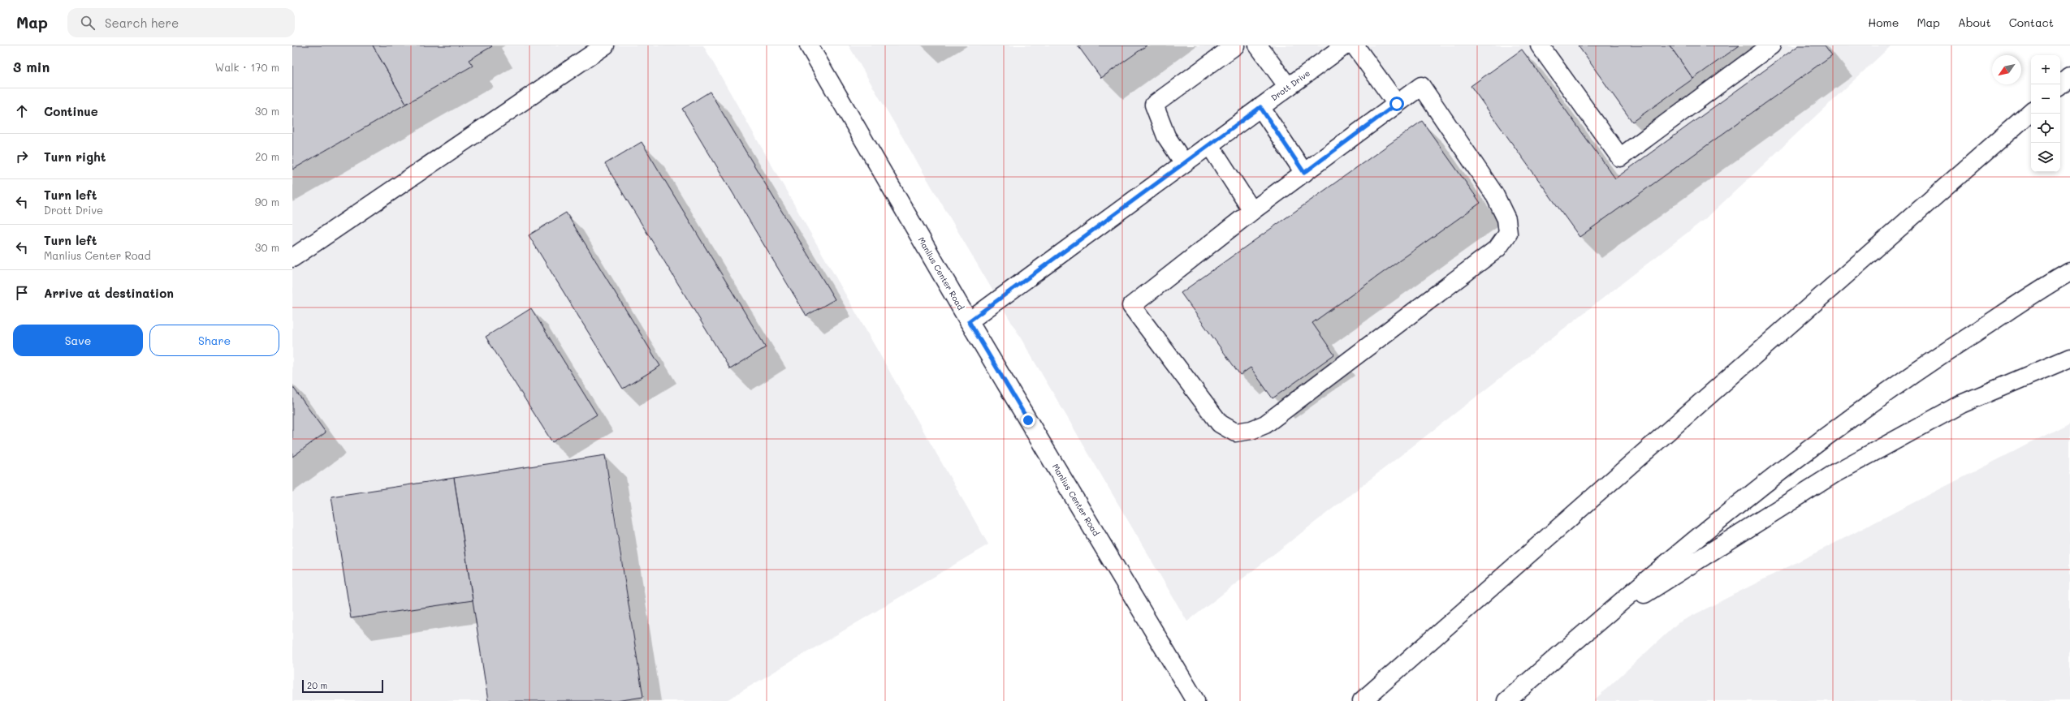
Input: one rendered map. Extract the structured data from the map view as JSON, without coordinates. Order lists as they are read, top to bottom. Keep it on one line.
{"streets":{"main road":["Drott Drive","Manlius Center Road"]},"crossings":[["Drott Drive","Manlius Center Road"]],"scale_bar":"20 m","north":"bottom left","page":{"header":"Map","search":"Search here","nav":["Home","Map","About","Contact"],"heading":["3 min","Walk · 170 m"],"map_buttons":["+","−"],"list":[["Continue","30 m"],["Turn right","20 m"],["Turn left","Drott Drive","90 m"],["Turn left","Manlius Center Road","30 m"],"Arrive at destination"],"buttons":["Save","Share"],"scale":"20 m"}}
